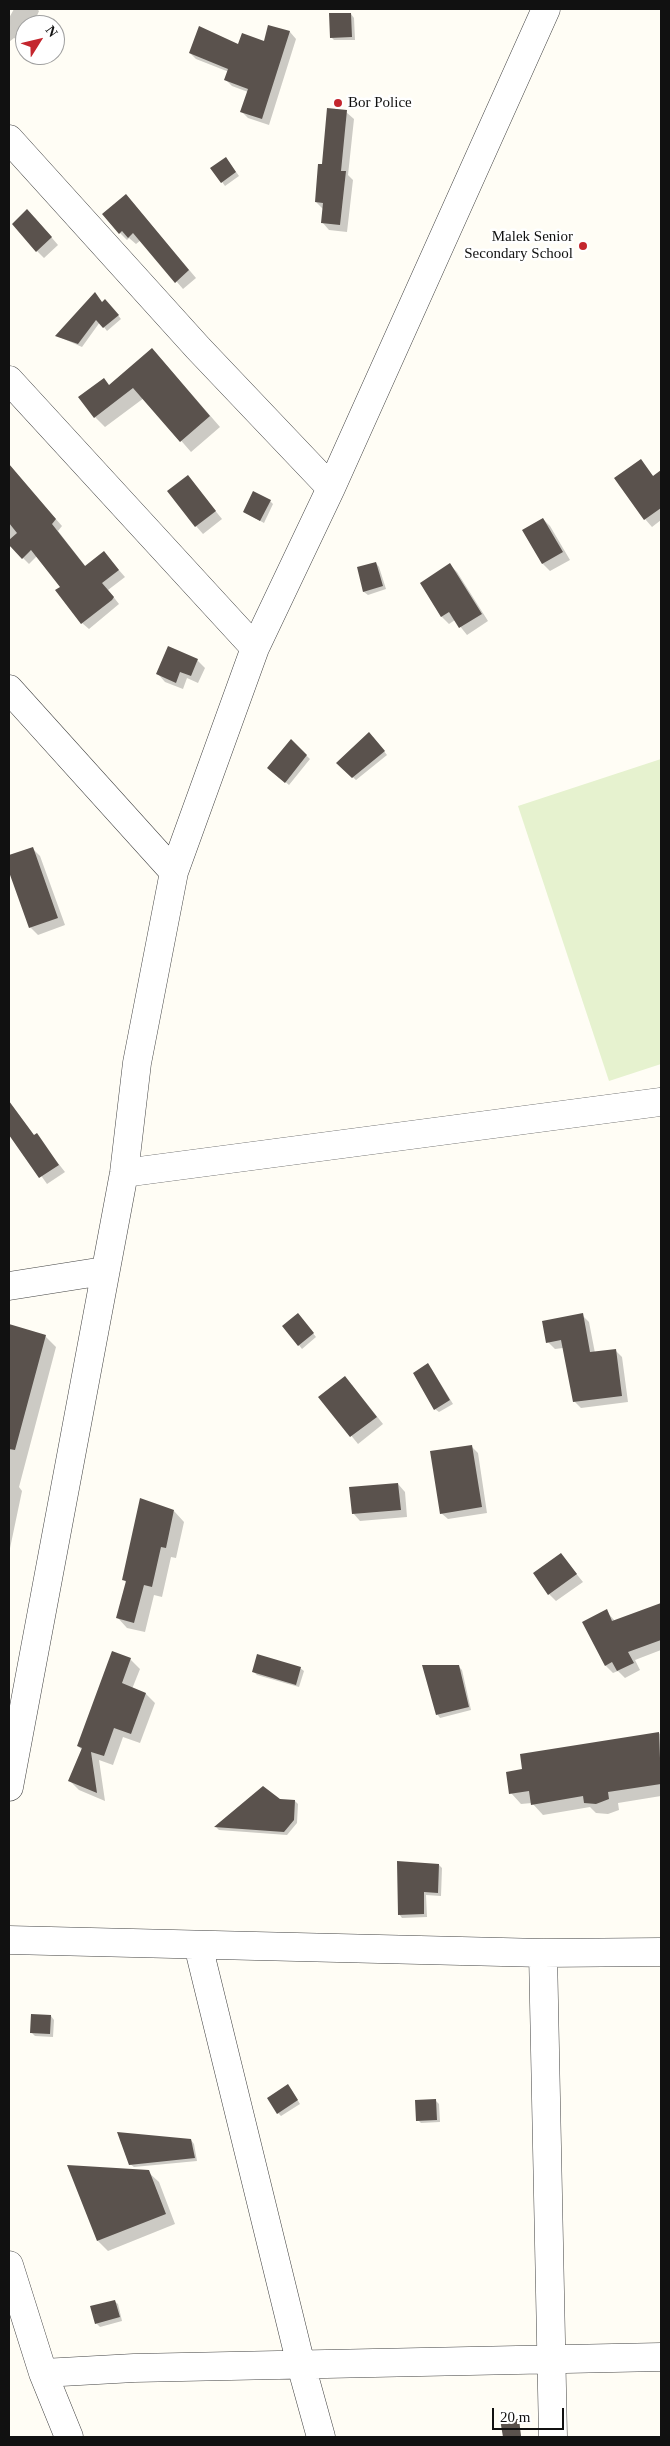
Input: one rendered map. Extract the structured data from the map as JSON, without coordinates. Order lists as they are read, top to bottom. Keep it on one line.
{"places":["Bor Police","Malek Senior Secondary School"],"scale_bar":"20 m","north":"top right"}
